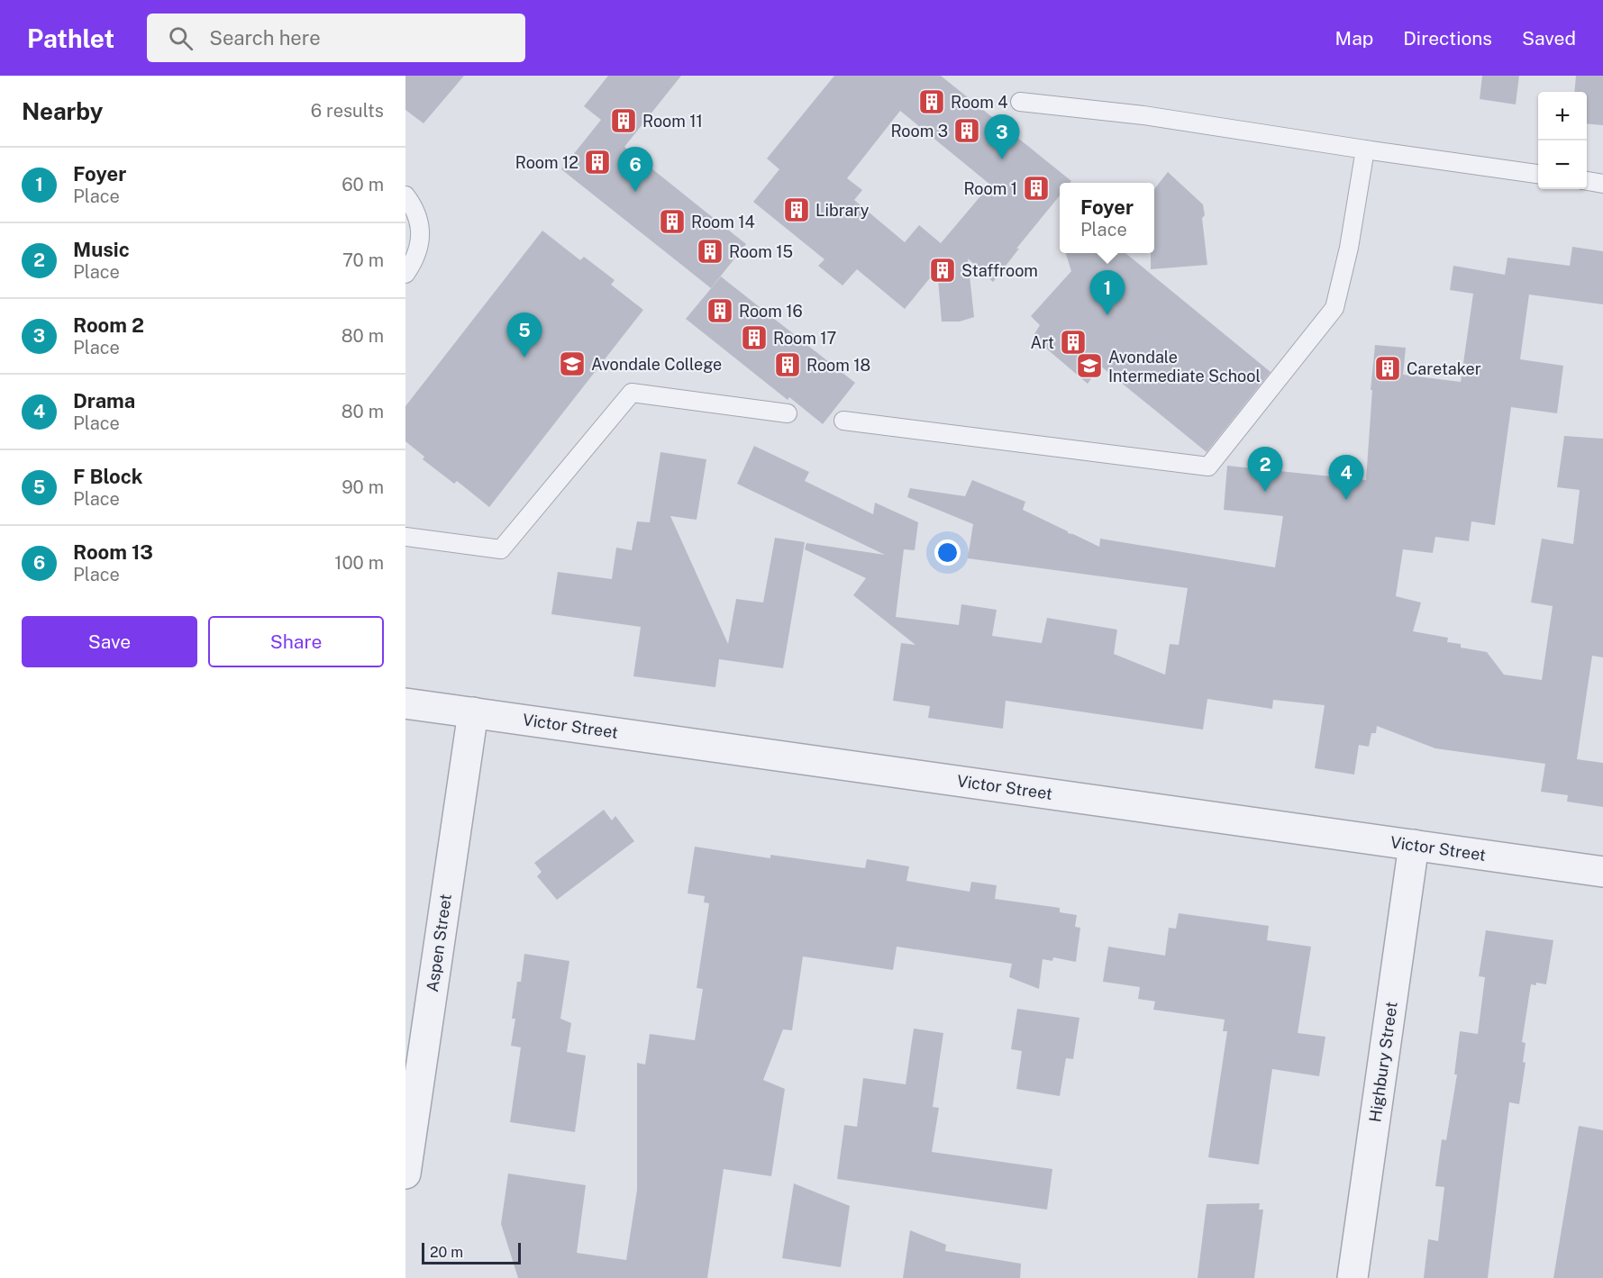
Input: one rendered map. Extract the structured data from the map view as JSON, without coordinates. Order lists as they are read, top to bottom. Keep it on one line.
{"streets":{"street":["Victor Street","Aspen Street","Highbury Street"]},"crossings":[["Victor Street","Aspen Street"],["Victor Street","Highbury Street"]],"places":{"building":["Room 4","Room 11","Room 3","Room 12","Room 1","Library","Room 14","Room 15","Staffroom","Room 16","Room 17","Art","Room 18","Caretaker"],"school or university":["Avondale College","Avondale Intermediate School"]},"scale_bar":"20 m","page":{"header":"Pathlet","search":"Search here","nav":["Map","Directions","Saved"],"heading":["Nearby","6 results"],"map_buttons":["+","−"],"pins":["3","6","1","5","2","4"],"list":[{"mark":"1","name":"Foyer","note":"Place","value":"60 m"},{"mark":"2","name":"Music","note":"Place","value":"70 m"},{"mark":"3","name":"Room 2","note":"Place","value":"80 m"},{"mark":"4","name":"Drama","note":"Place","value":"80 m"},{"mark":"5","name":"F Block","note":"Place","value":"90 m"},{"mark":"6","name":"Room 13","note":"Place","value":"100 m"}],"popup":["Foyer","Place"],"buttons":["Save","Share"],"scale":"20 m"}}
